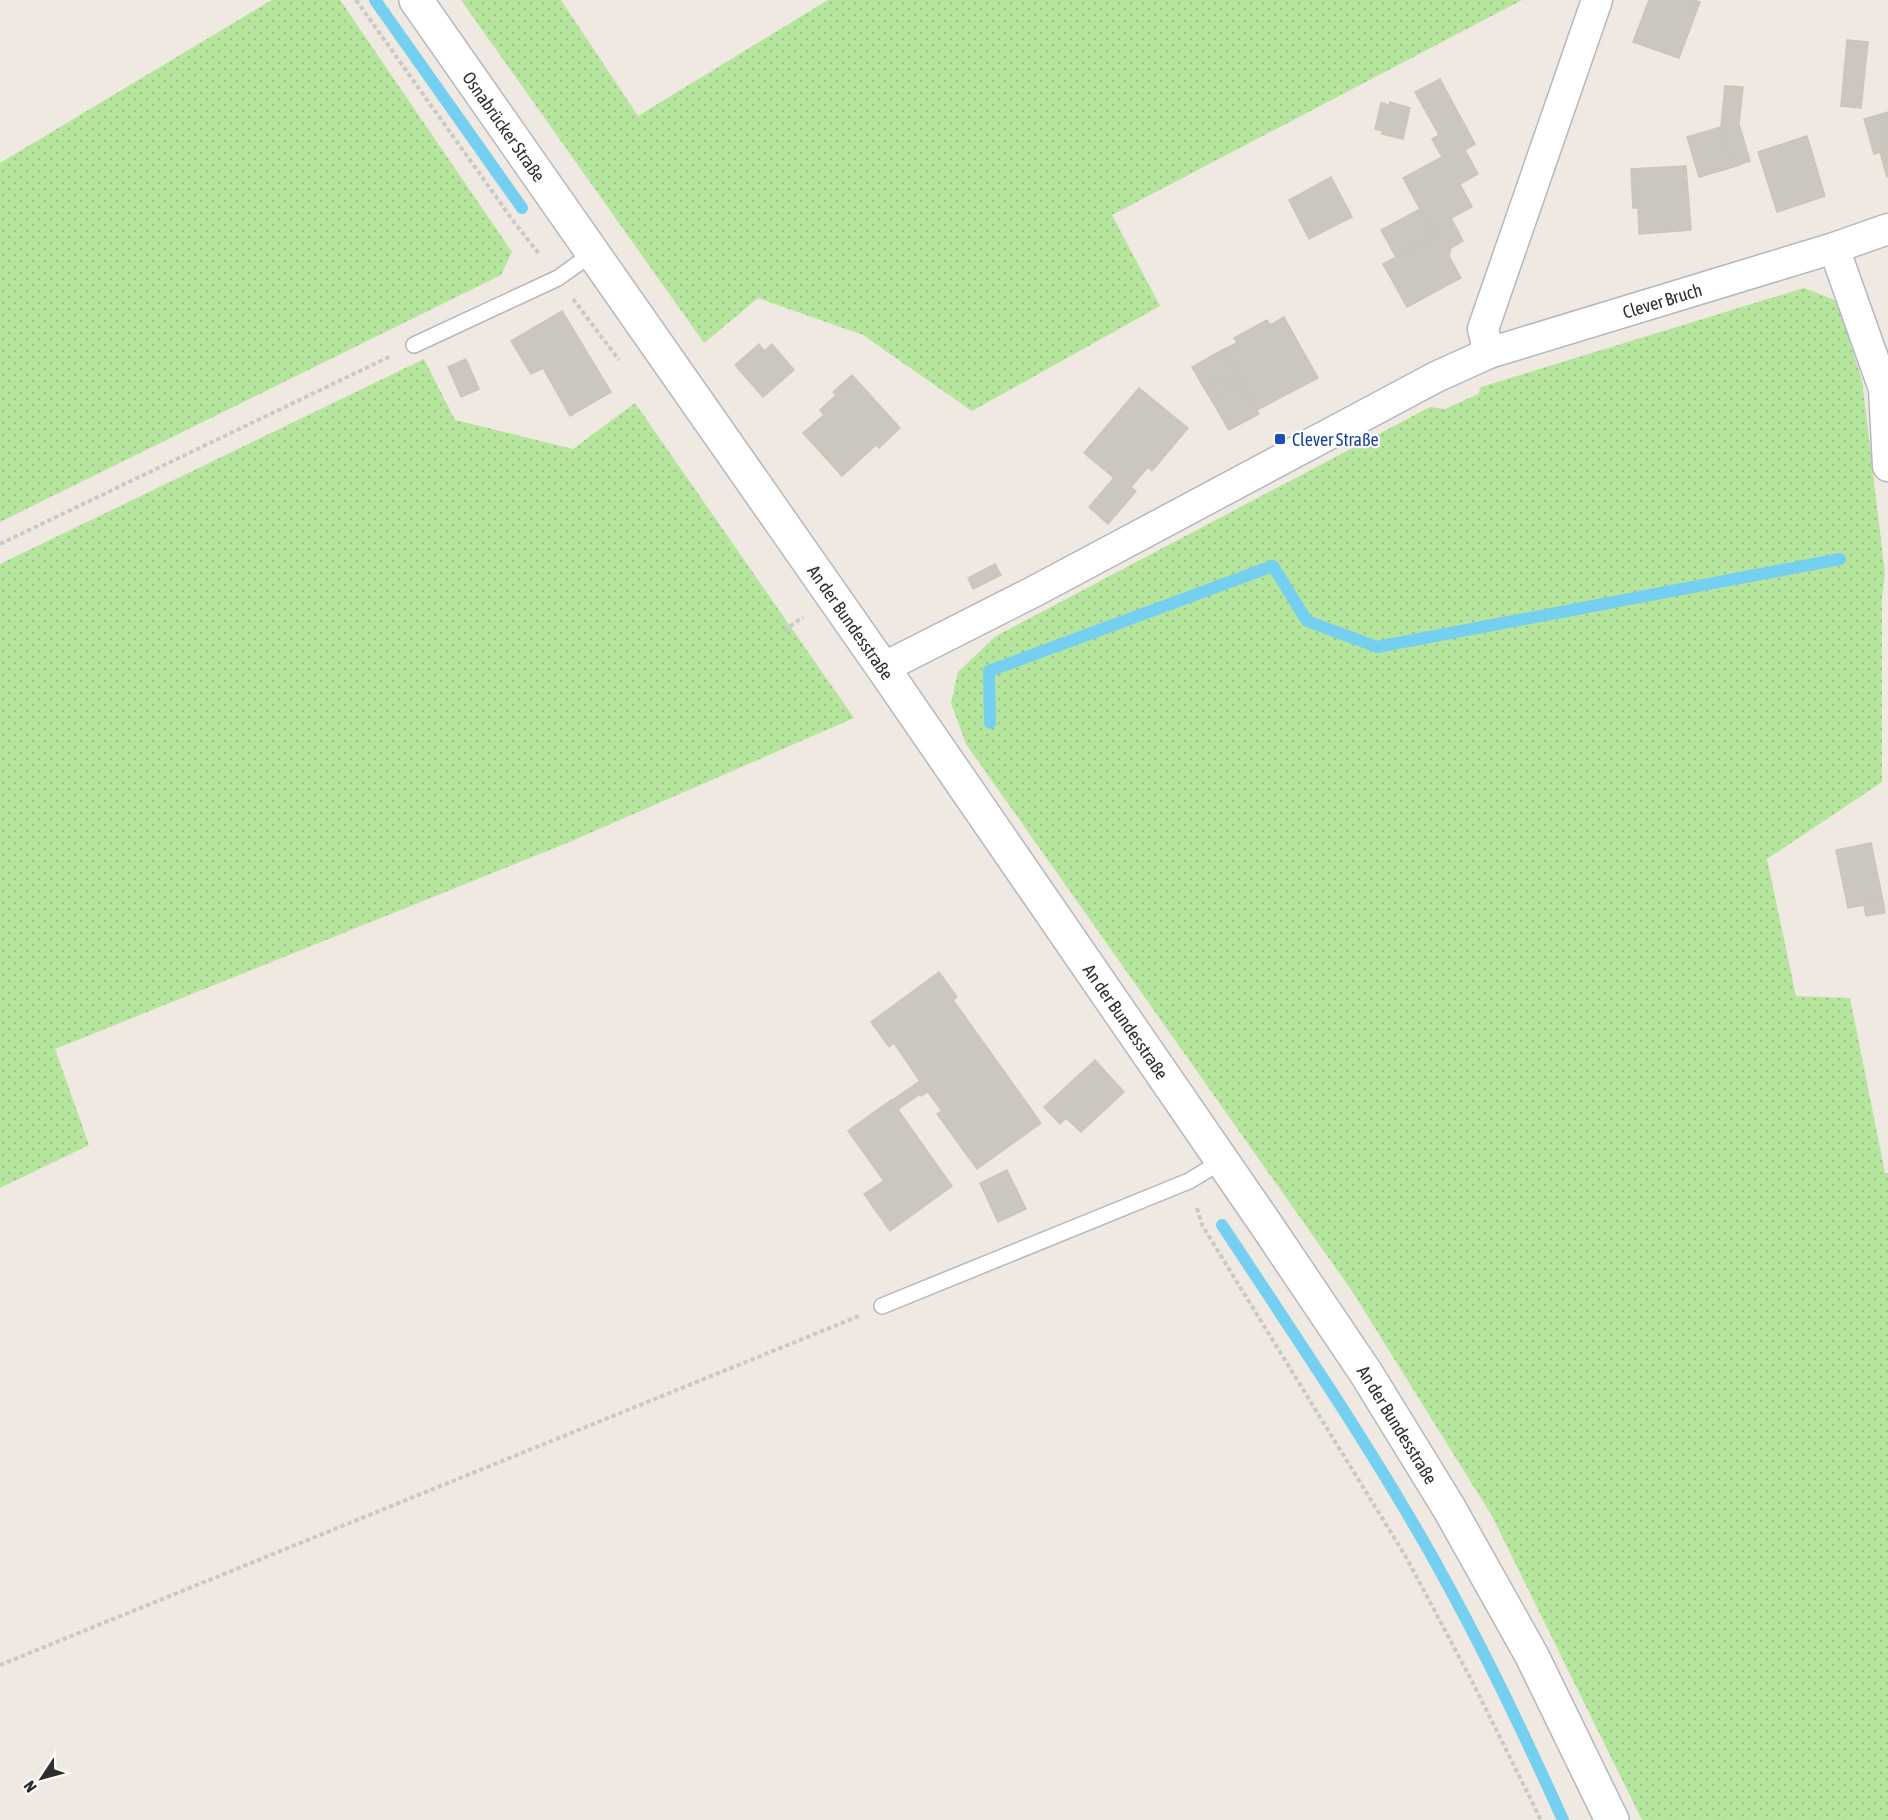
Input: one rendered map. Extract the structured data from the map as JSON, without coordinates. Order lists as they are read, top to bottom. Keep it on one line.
{"streets":{"main road":["Osnabrücker Straße","An der Bundesstraße"],"street":["Clever Bruch"]},"crossings":[["Osnabrücker Straße","An der Bundesstraße"]],"places":{"transit":["Clever Straße"]},"north":"bottom left"}
